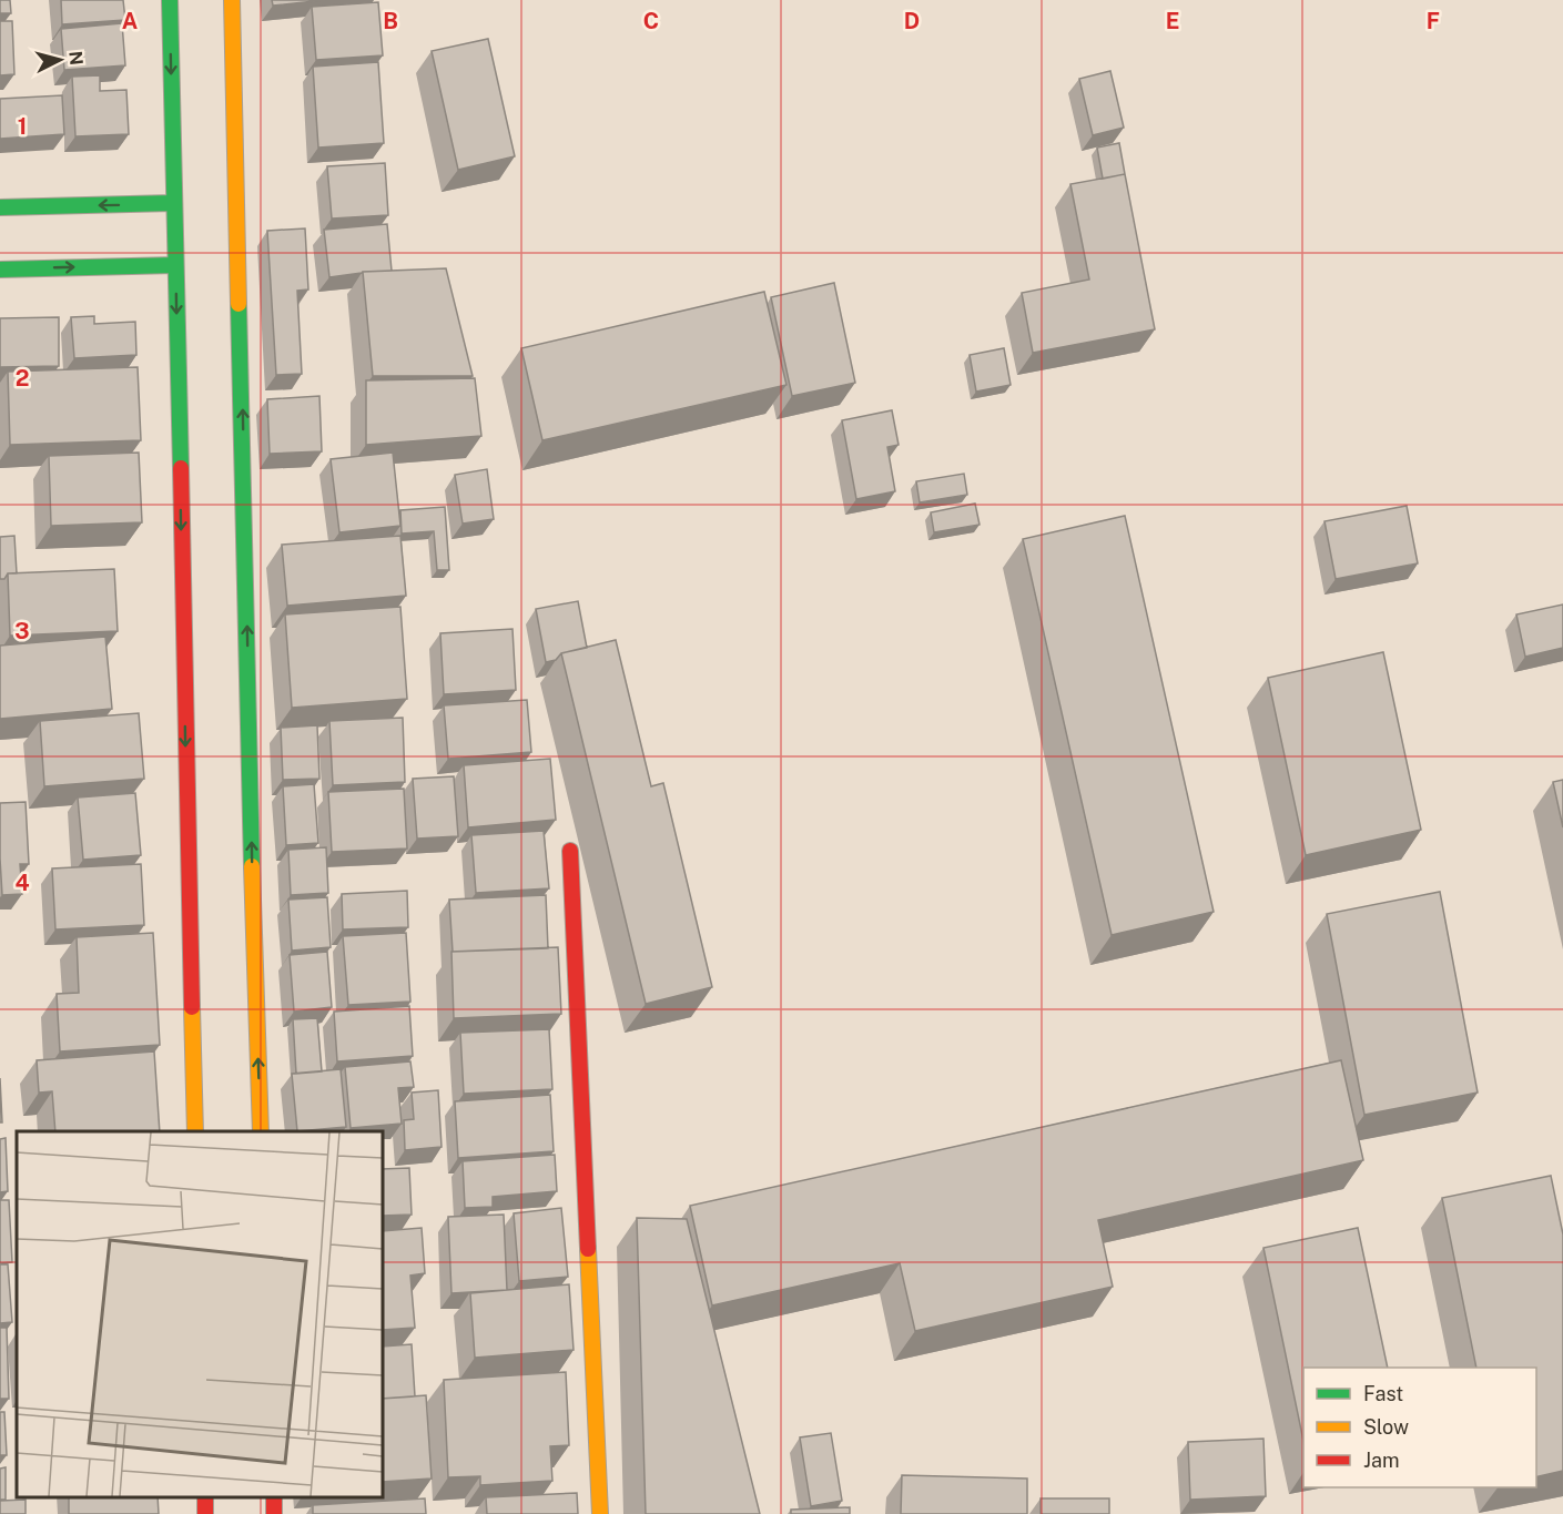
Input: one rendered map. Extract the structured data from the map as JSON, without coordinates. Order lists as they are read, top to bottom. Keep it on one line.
{"legend":["Fast","Slow","Jam"],"north":"right","grid":{"columns":["A","B","C","D","E","F"],"rows":["1","2","3","4"]}}
